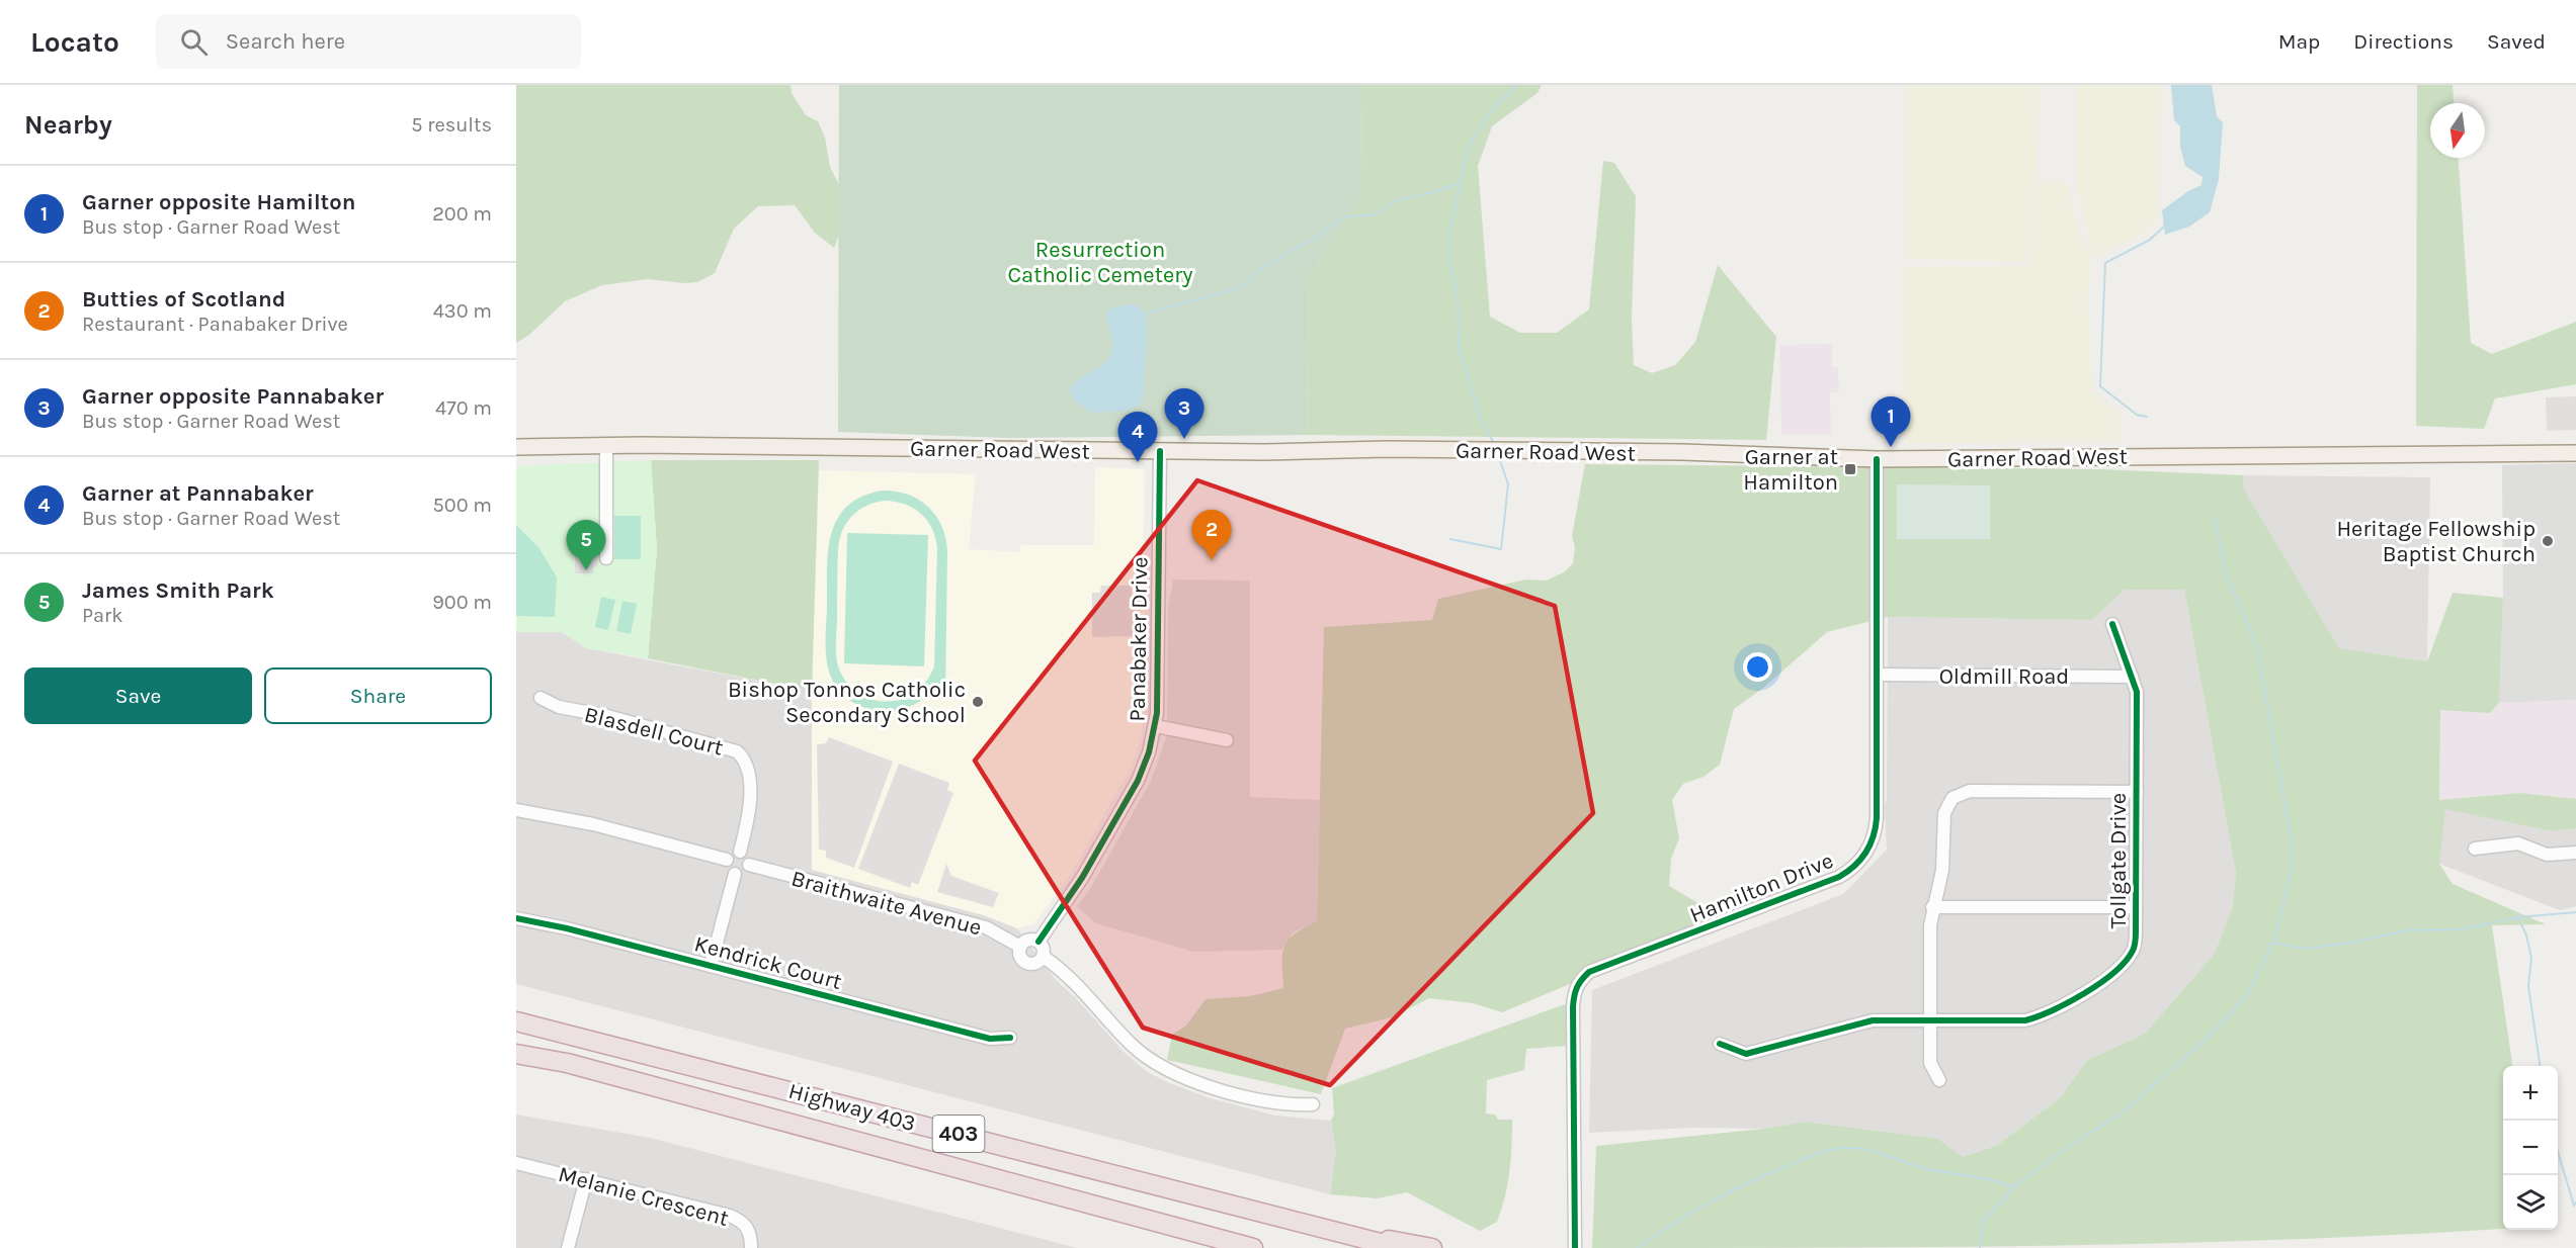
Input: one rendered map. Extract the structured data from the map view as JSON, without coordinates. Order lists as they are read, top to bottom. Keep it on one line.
{"streets":{"highway":["Highway 403","403"],"main road":["Garner Road West"],"street":["Panabaker Drive","Oldmill Road","Blasdell Court","Tollgate Drive","Hamilton Drive","Braithwaite Avenue","Kendrick Court","Melanie Crescent"]},"crossings":[["Garner Road West","Panabaker Drive"],["Garner Road West","Hamilton Drive"],["Panabaker Drive","Braithwaite Avenue"],["Oldmill Road","Tollgate Drive"],["Oldmill Road","Hamilton Drive"],["Blasdell Court","Braithwaite Avenue"]],"parks":["Resurrection Catholic Cemetery"],"places":{"transit":["Garner at Hamilton"],"other":["Heritage Fellowship Baptist Church","Bishop Tonnos Catholic Secondary School"]},"north":"bottom","page":{"header":"Locato","search":"Search here","nav":["Map","Directions","Saved"],"heading":["Nearby","5 results"],"list":[{"mark":"1","name":"Garner opposite Hamilton","note":"Bus stop · Garner Road West","value":"200 m"},{"mark":"2","name":"Butties of Scotland","note":"Restaurant · Panabaker Drive","value":"430 m"},{"mark":"3","name":"Garner opposite Pannabaker","note":"Bus stop · Garner Road West","value":"470 m"},{"mark":"4","name":"Garner at Pannabaker","note":"Bus stop · Garner Road West","value":"500 m"},{"mark":"5","name":"James Smith Park","note":"Park","value":"900 m"}],"pins":["3","1","4","2","5"],"buttons":["Save","Share"],"map_buttons":["+","−"]}}
